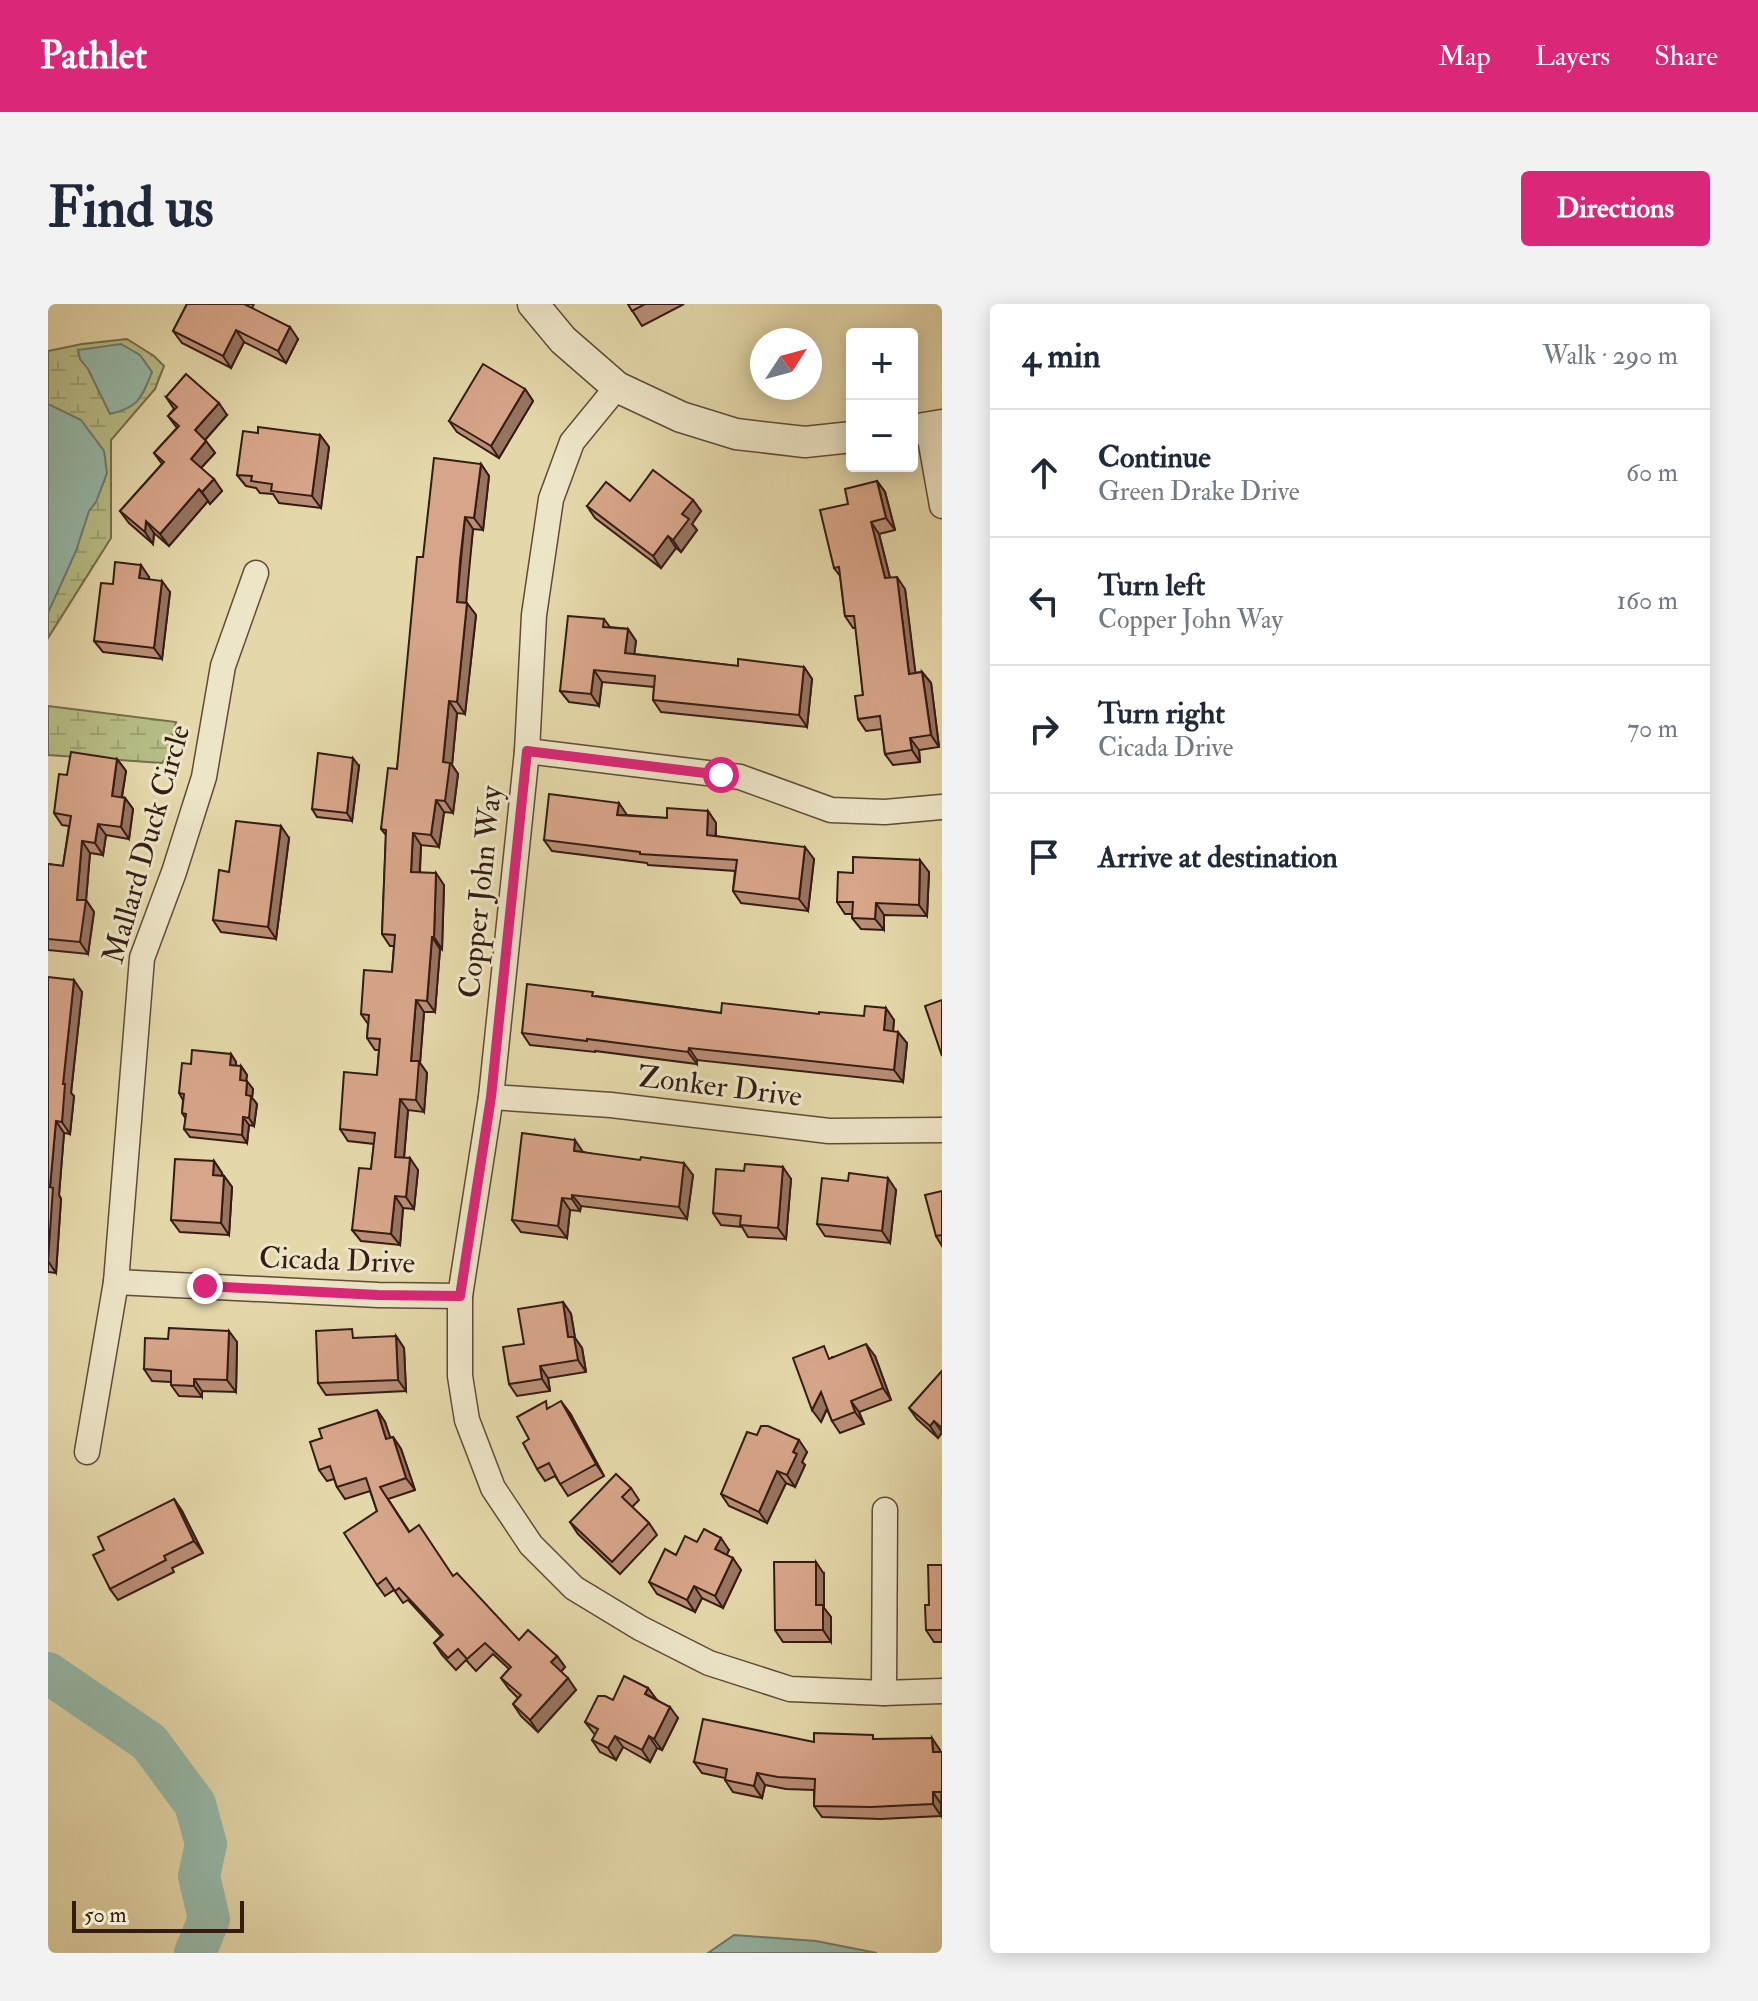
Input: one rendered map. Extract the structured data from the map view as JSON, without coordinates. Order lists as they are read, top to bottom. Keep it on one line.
{"streets":{"street":["Mallard Duck Circle","Copper John Way","Zonker Drive","Cicada Drive"]},"crossings":[["Mallard Duck Circle","Cicada Drive"],["Copper John Way","Zonker Drive"],["Copper John Way","Cicada Drive"]],"scale_bar":"50 m","north":"top right","page":{"header":"Pathlet","nav":["Map","Layers","Share"],"buttons":"Directions","title":"Find us","heading":["4 min","Walk · 290 m"],"map_buttons":["+","−"],"list":[["Continue","Green Drake Drive","60 m"],["Turn left","Copper John Way","160 m"],["Turn right","Cicada Drive","70 m"],"Arrive at destination"],"scale":"50 m"}}
